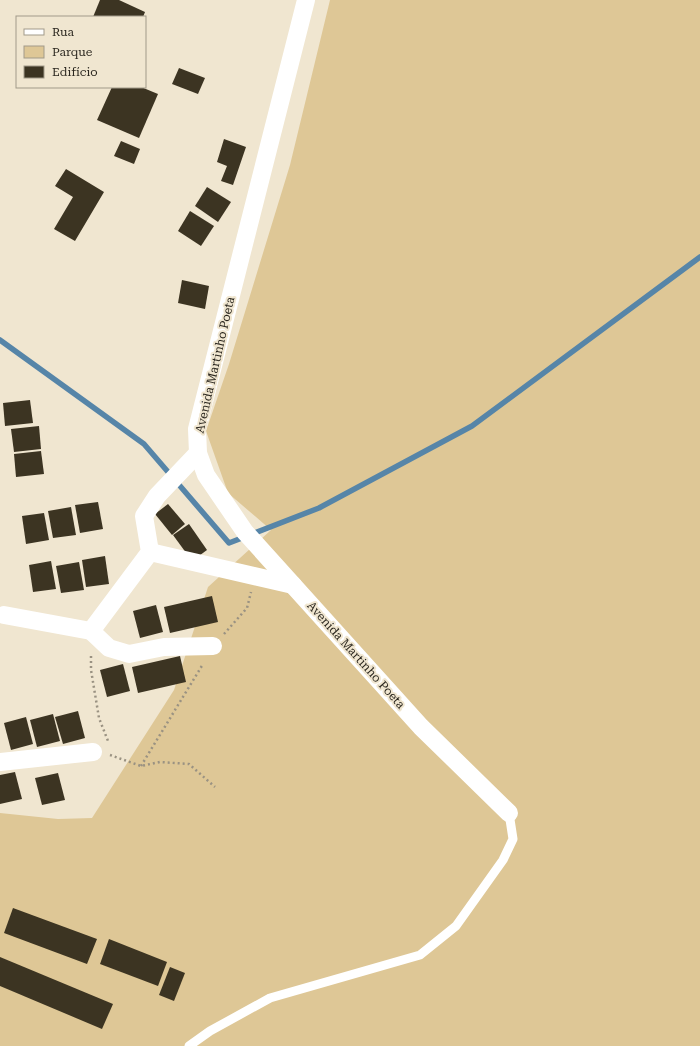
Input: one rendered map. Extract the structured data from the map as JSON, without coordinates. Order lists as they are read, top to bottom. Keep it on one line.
{"streets":{"street":["Avenida Martinho Poeta"]},"legend":["Rua","Parque","Edifício"]}
